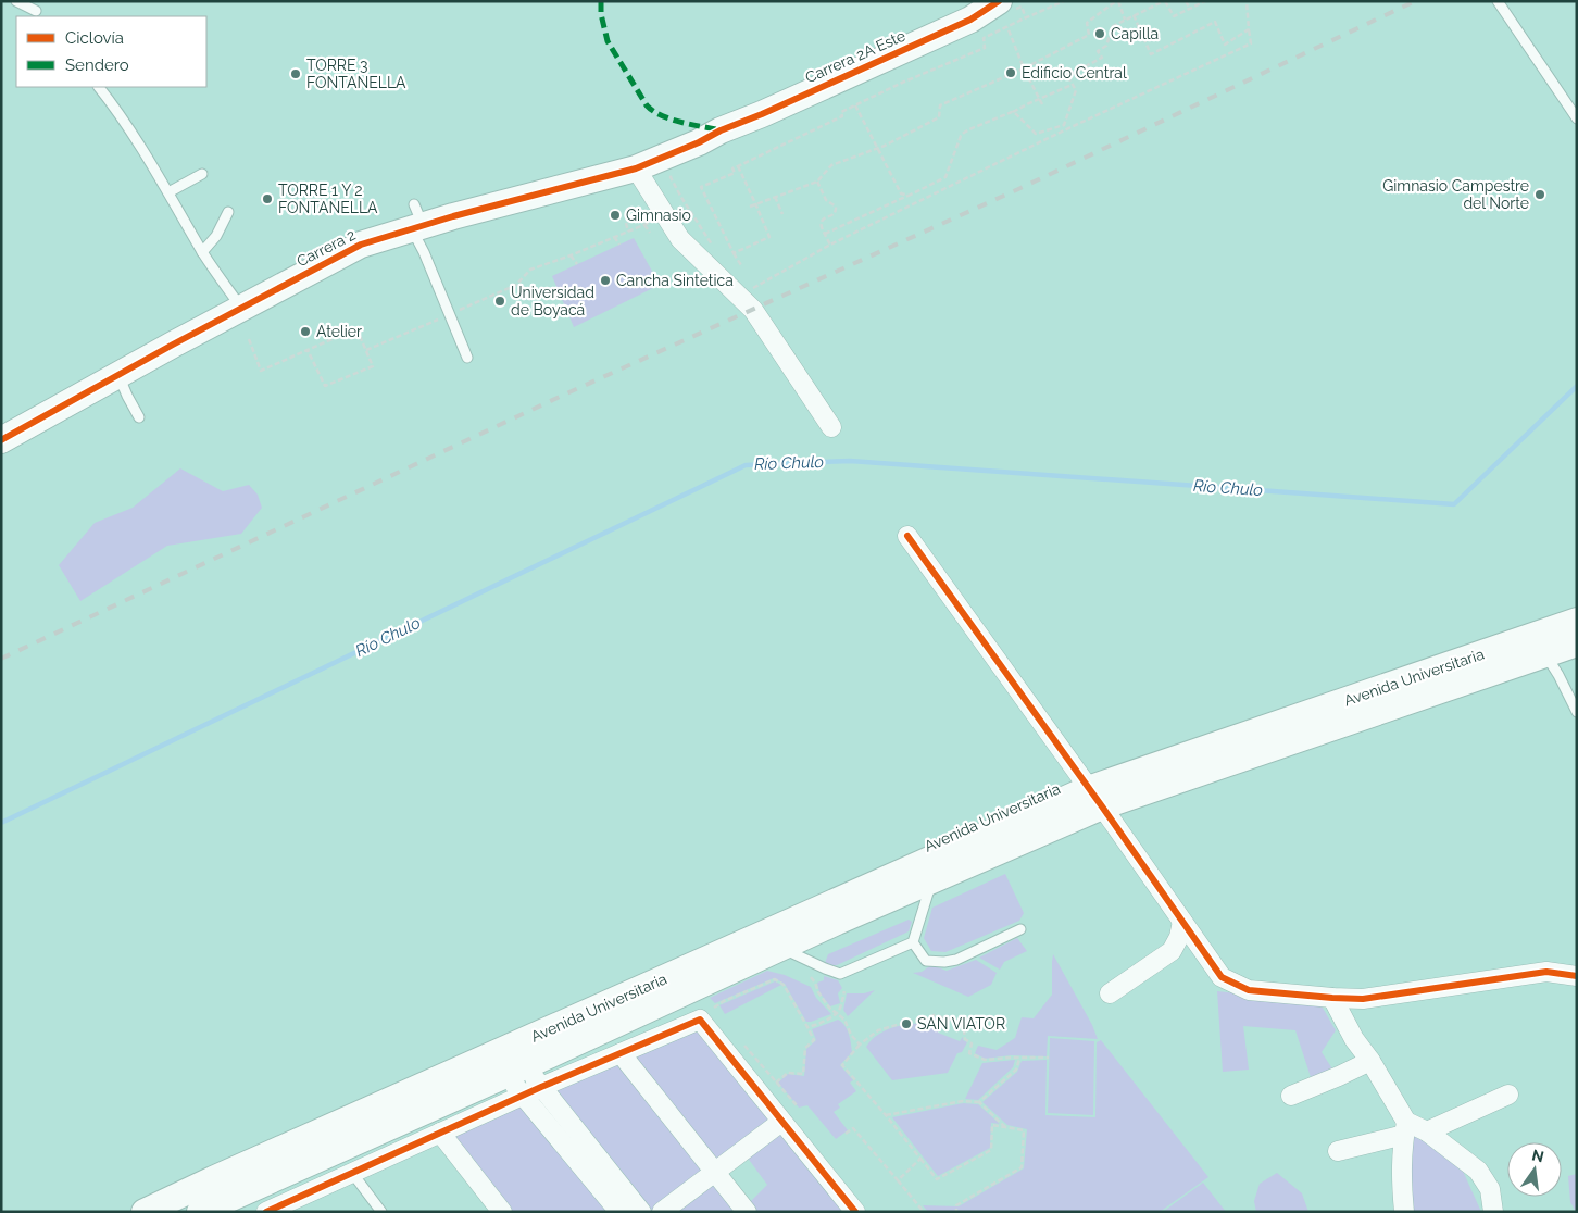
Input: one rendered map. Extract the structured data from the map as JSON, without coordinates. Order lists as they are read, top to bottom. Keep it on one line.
{"streets":{"main road":["Carrera 2A Este","Carrera 2","Avenida Universitaria"]},"crossings":[["Carrera 2A Este","Carrera 2"]],"water":["Río Chulo"],"places":["Capilla","Edificio Central","TORRE 3 FONTANELLA","Gimnasio Campestre del Norte","TORRE 1 Y 2 FONTANELLA","Gimnasio","Cancha Sintetica","Universidad de Boyacá","Atelier","SAN VIATOR"],"legend":["Ciclovía","Sendero"],"north":"top"}
